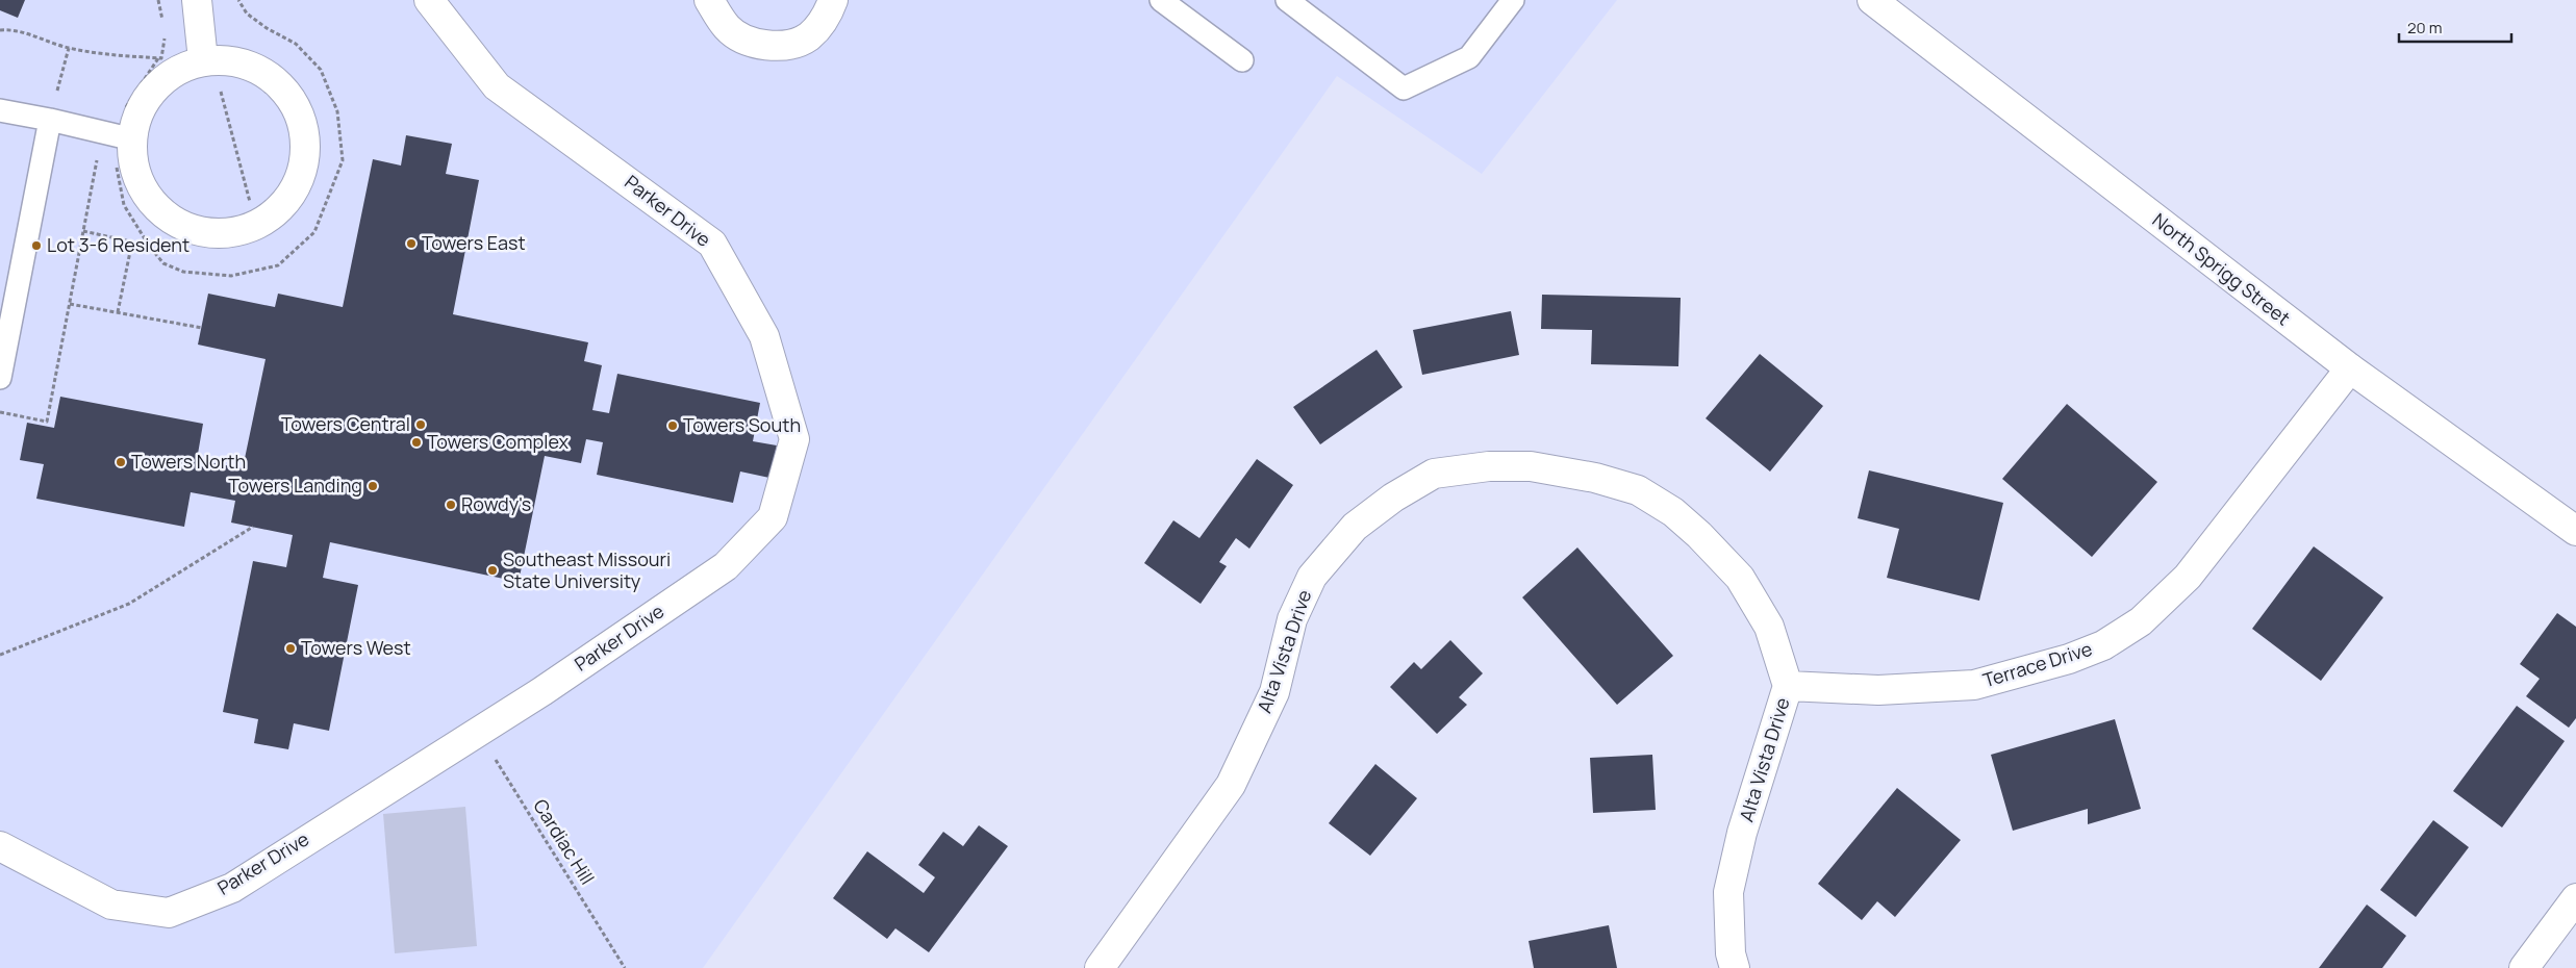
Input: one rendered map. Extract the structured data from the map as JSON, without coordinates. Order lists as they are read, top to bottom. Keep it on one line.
{"streets":{"street":["Parker Drive","North Sprigg Street","Alta Vista Drive","Terrace Drive"],"path":["Cardiac Hill"]},"crossings":[["Parker Drive","Cardiac Hill"],["North Sprigg Street","Terrace Drive"],["Alta Vista Drive","Terrace Drive"]],"places":["Towers East","Lot 3-6 Resident","Towers Central","Towers South","Towers Complex","Towers North","Towers Landing","Rowdy's","Southeast Missouri State University","Towers West"],"scale_bar":"20 m"}
